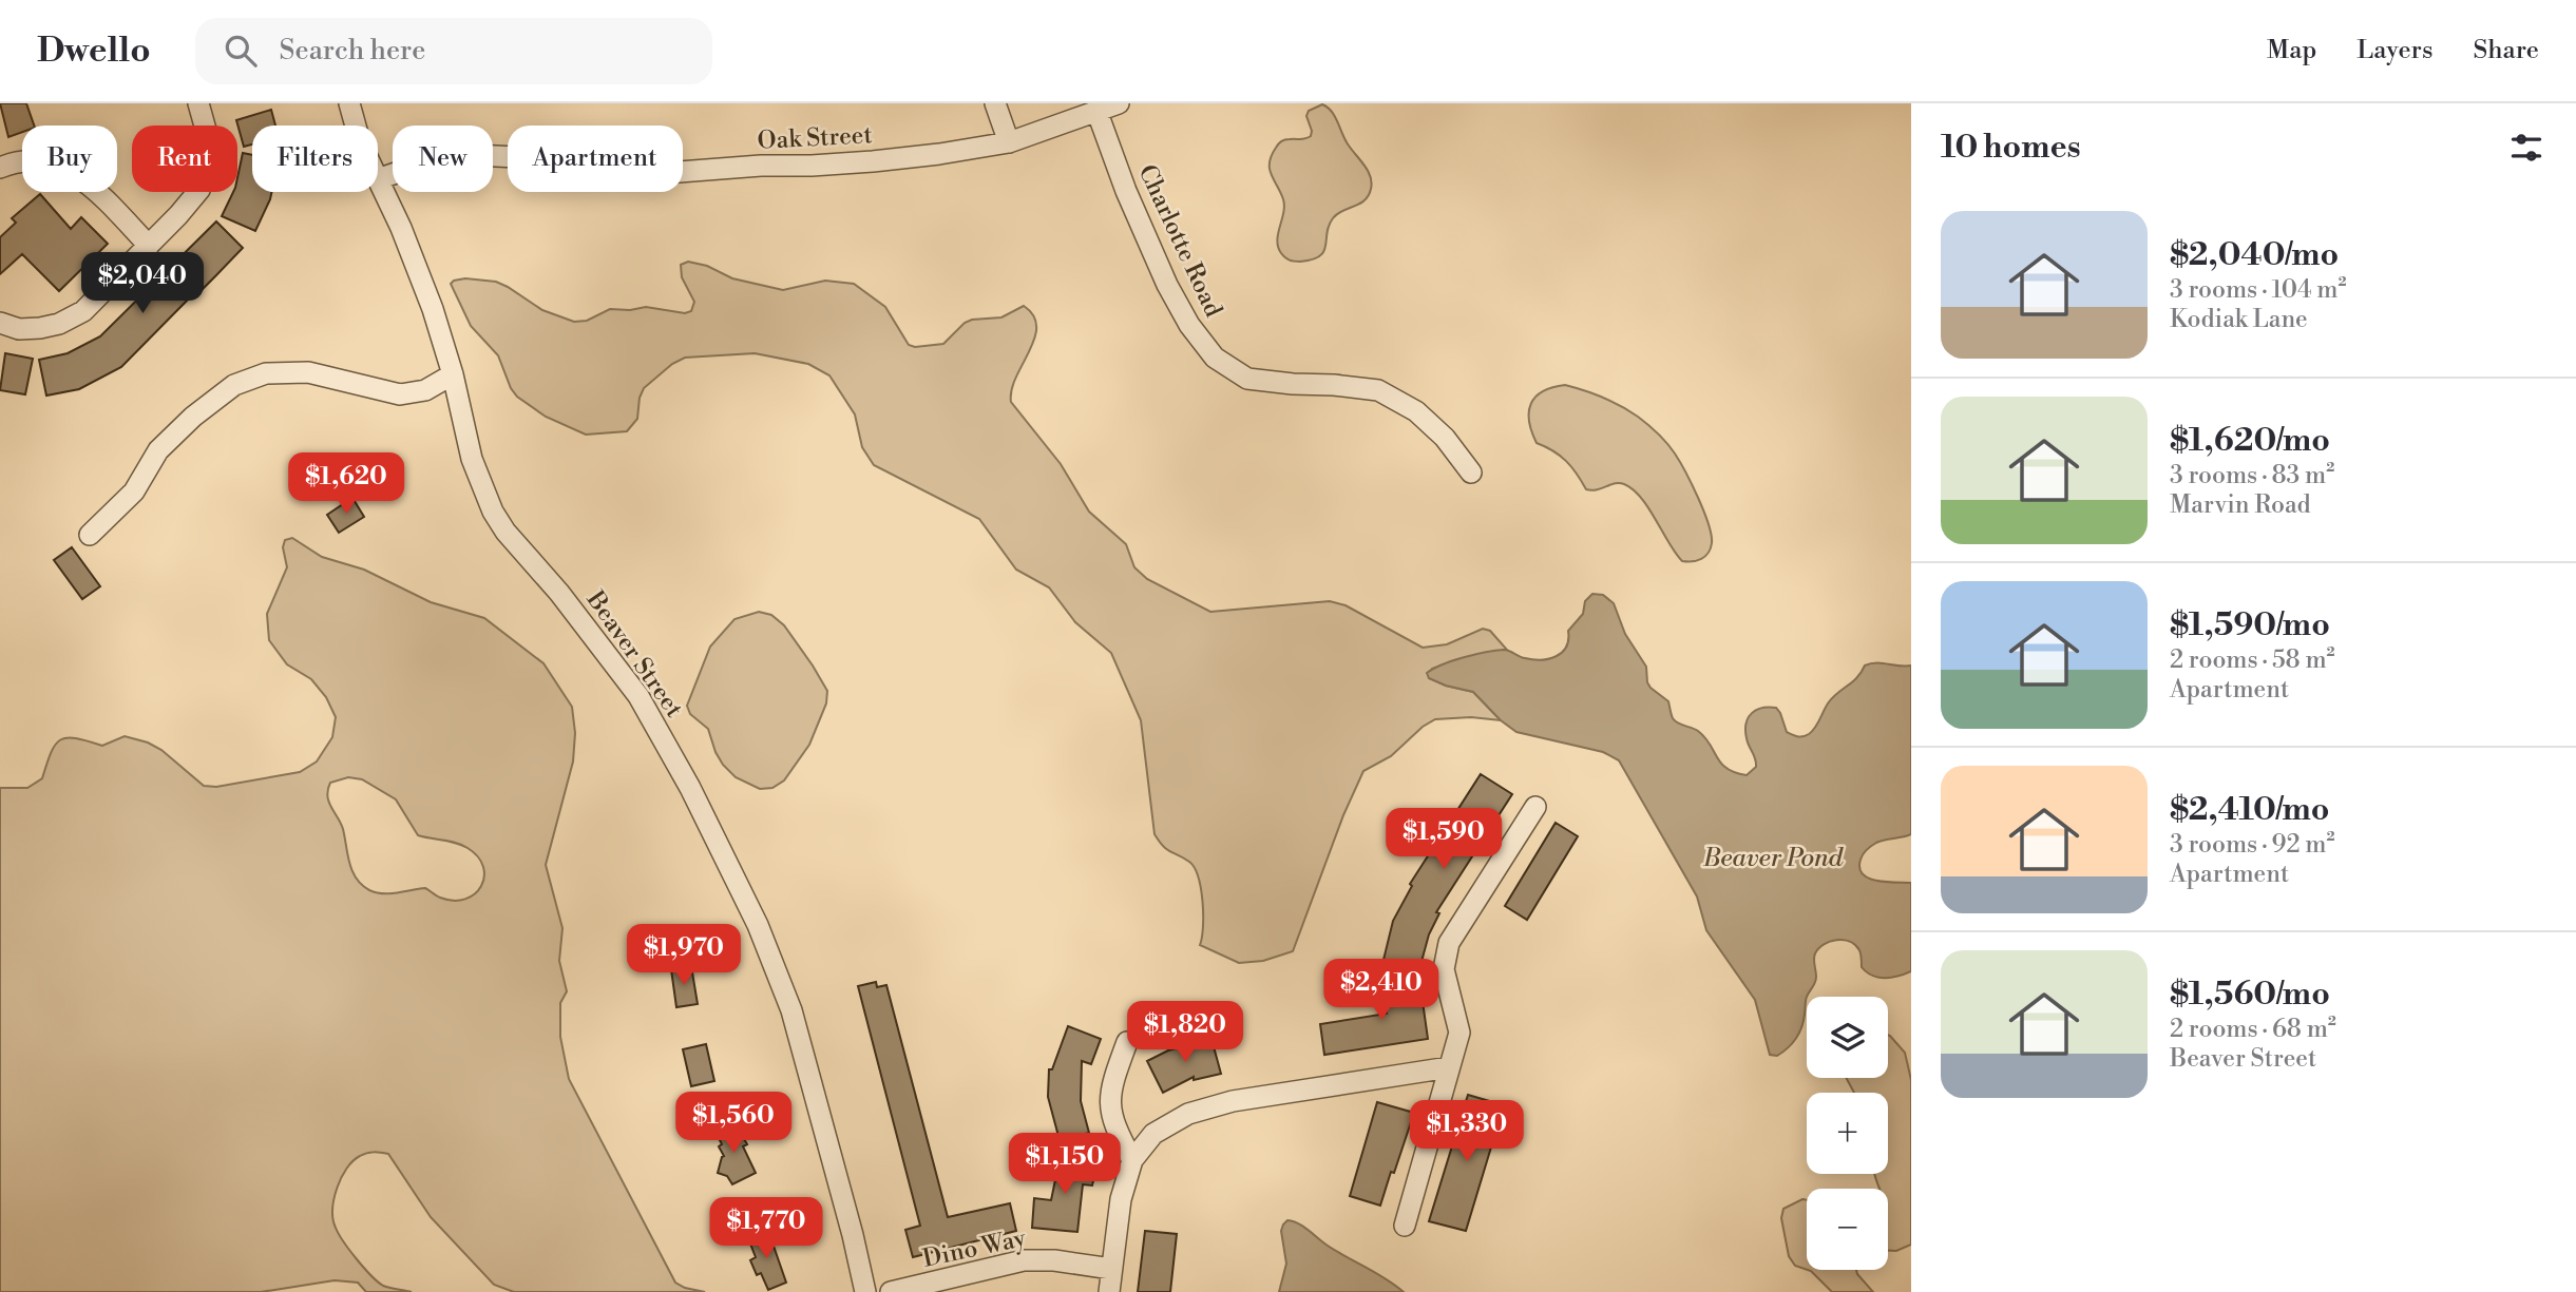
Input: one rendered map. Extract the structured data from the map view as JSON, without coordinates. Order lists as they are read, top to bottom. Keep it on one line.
{"streets":{"street":["Oak Street","Charlotte Road","Beaver Street","Dino Way"]},"crossings":[["Oak Street","Charlotte Road"],["Oak Street","Beaver Street"]],"water":["Beaver Pond"],"page":{"header":"Dwello","search":"Search here","nav":["Map","Layers","Share"],"heading":"10 homes","chip":["Buy","Rent","Filters","New","Apartment"],"list":[{"name":"$2,040/mo","note":"3 rooms · 104 m² · Kodiak Lane"},{"name":"$1,620/mo","note":"3 rooms · 83 m² · Marvin Road"},{"name":"$1,590/mo","note":"2 rooms · 58 m² · Apartment"},{"name":"$2,410/mo","note":"3 rooms · 92 m² · Apartment"},{"name":"$1,560/mo","note":"2 rooms · 68 m² · Beaver Street"}],"price":["$2,040","$1,620","$1,590","$1,970","$2,410","$1,820","$1,560","$1,330","$1,150","$1,770"],"map_buttons":["+","−"]}}
